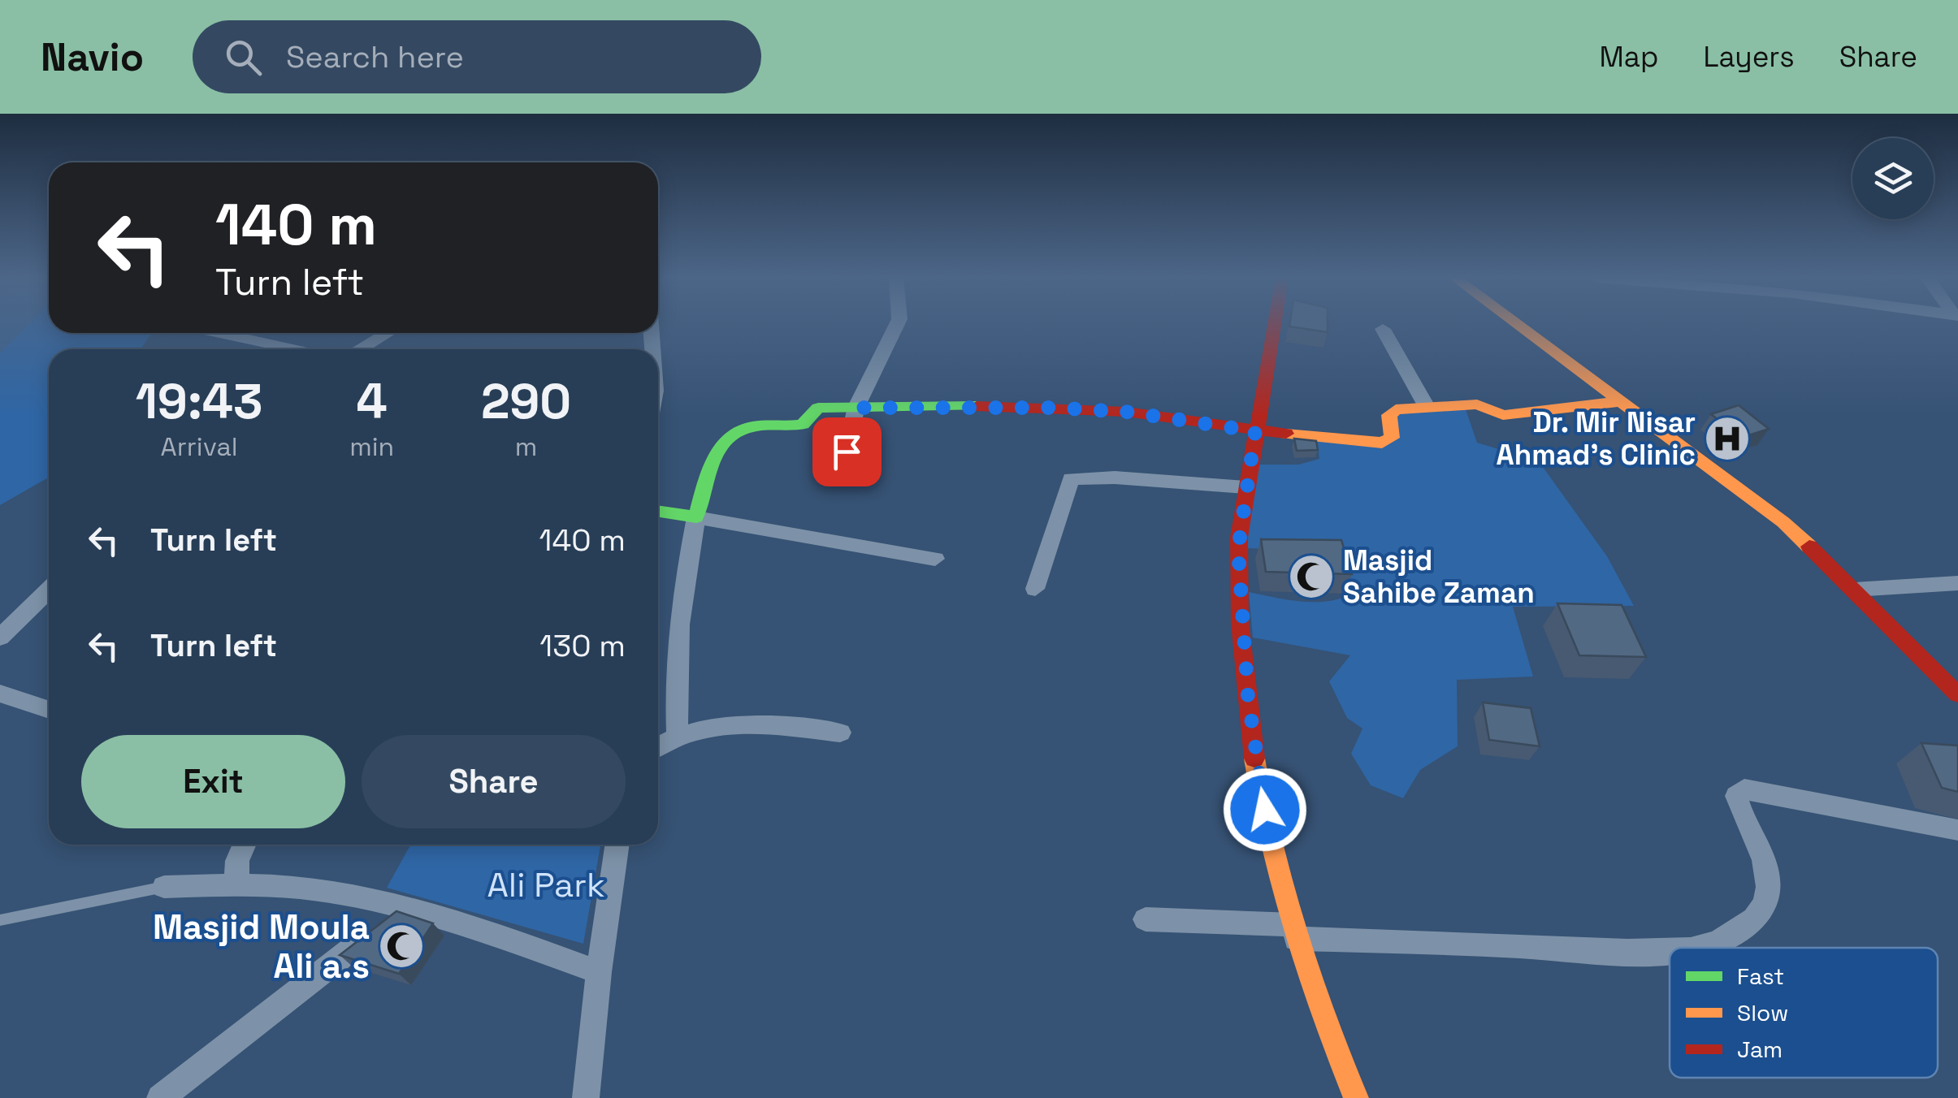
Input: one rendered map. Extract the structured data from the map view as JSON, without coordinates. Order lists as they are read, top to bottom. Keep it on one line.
{"parks":["Ali Park"],"places":{"hospital":["Dr. Mir Nisar Ahmad's Clinic"],"mosque":["Masjid Sahibe Zaman","Masjid Moula Ali a.s"]},"legend":["Fast","Slow","Jam"],"page":{"header":"Navio","search":"Search here","nav":["Map","Layers","Share"],"turn":["140 m","Turn left"],"eta":["19:43","Arrival","4","min","290","m"],"list":[{"name":"Turn left","value":"140 m"},{"name":"Turn left","value":"130 m"}],"buttons":["Exit","Share"]}}
